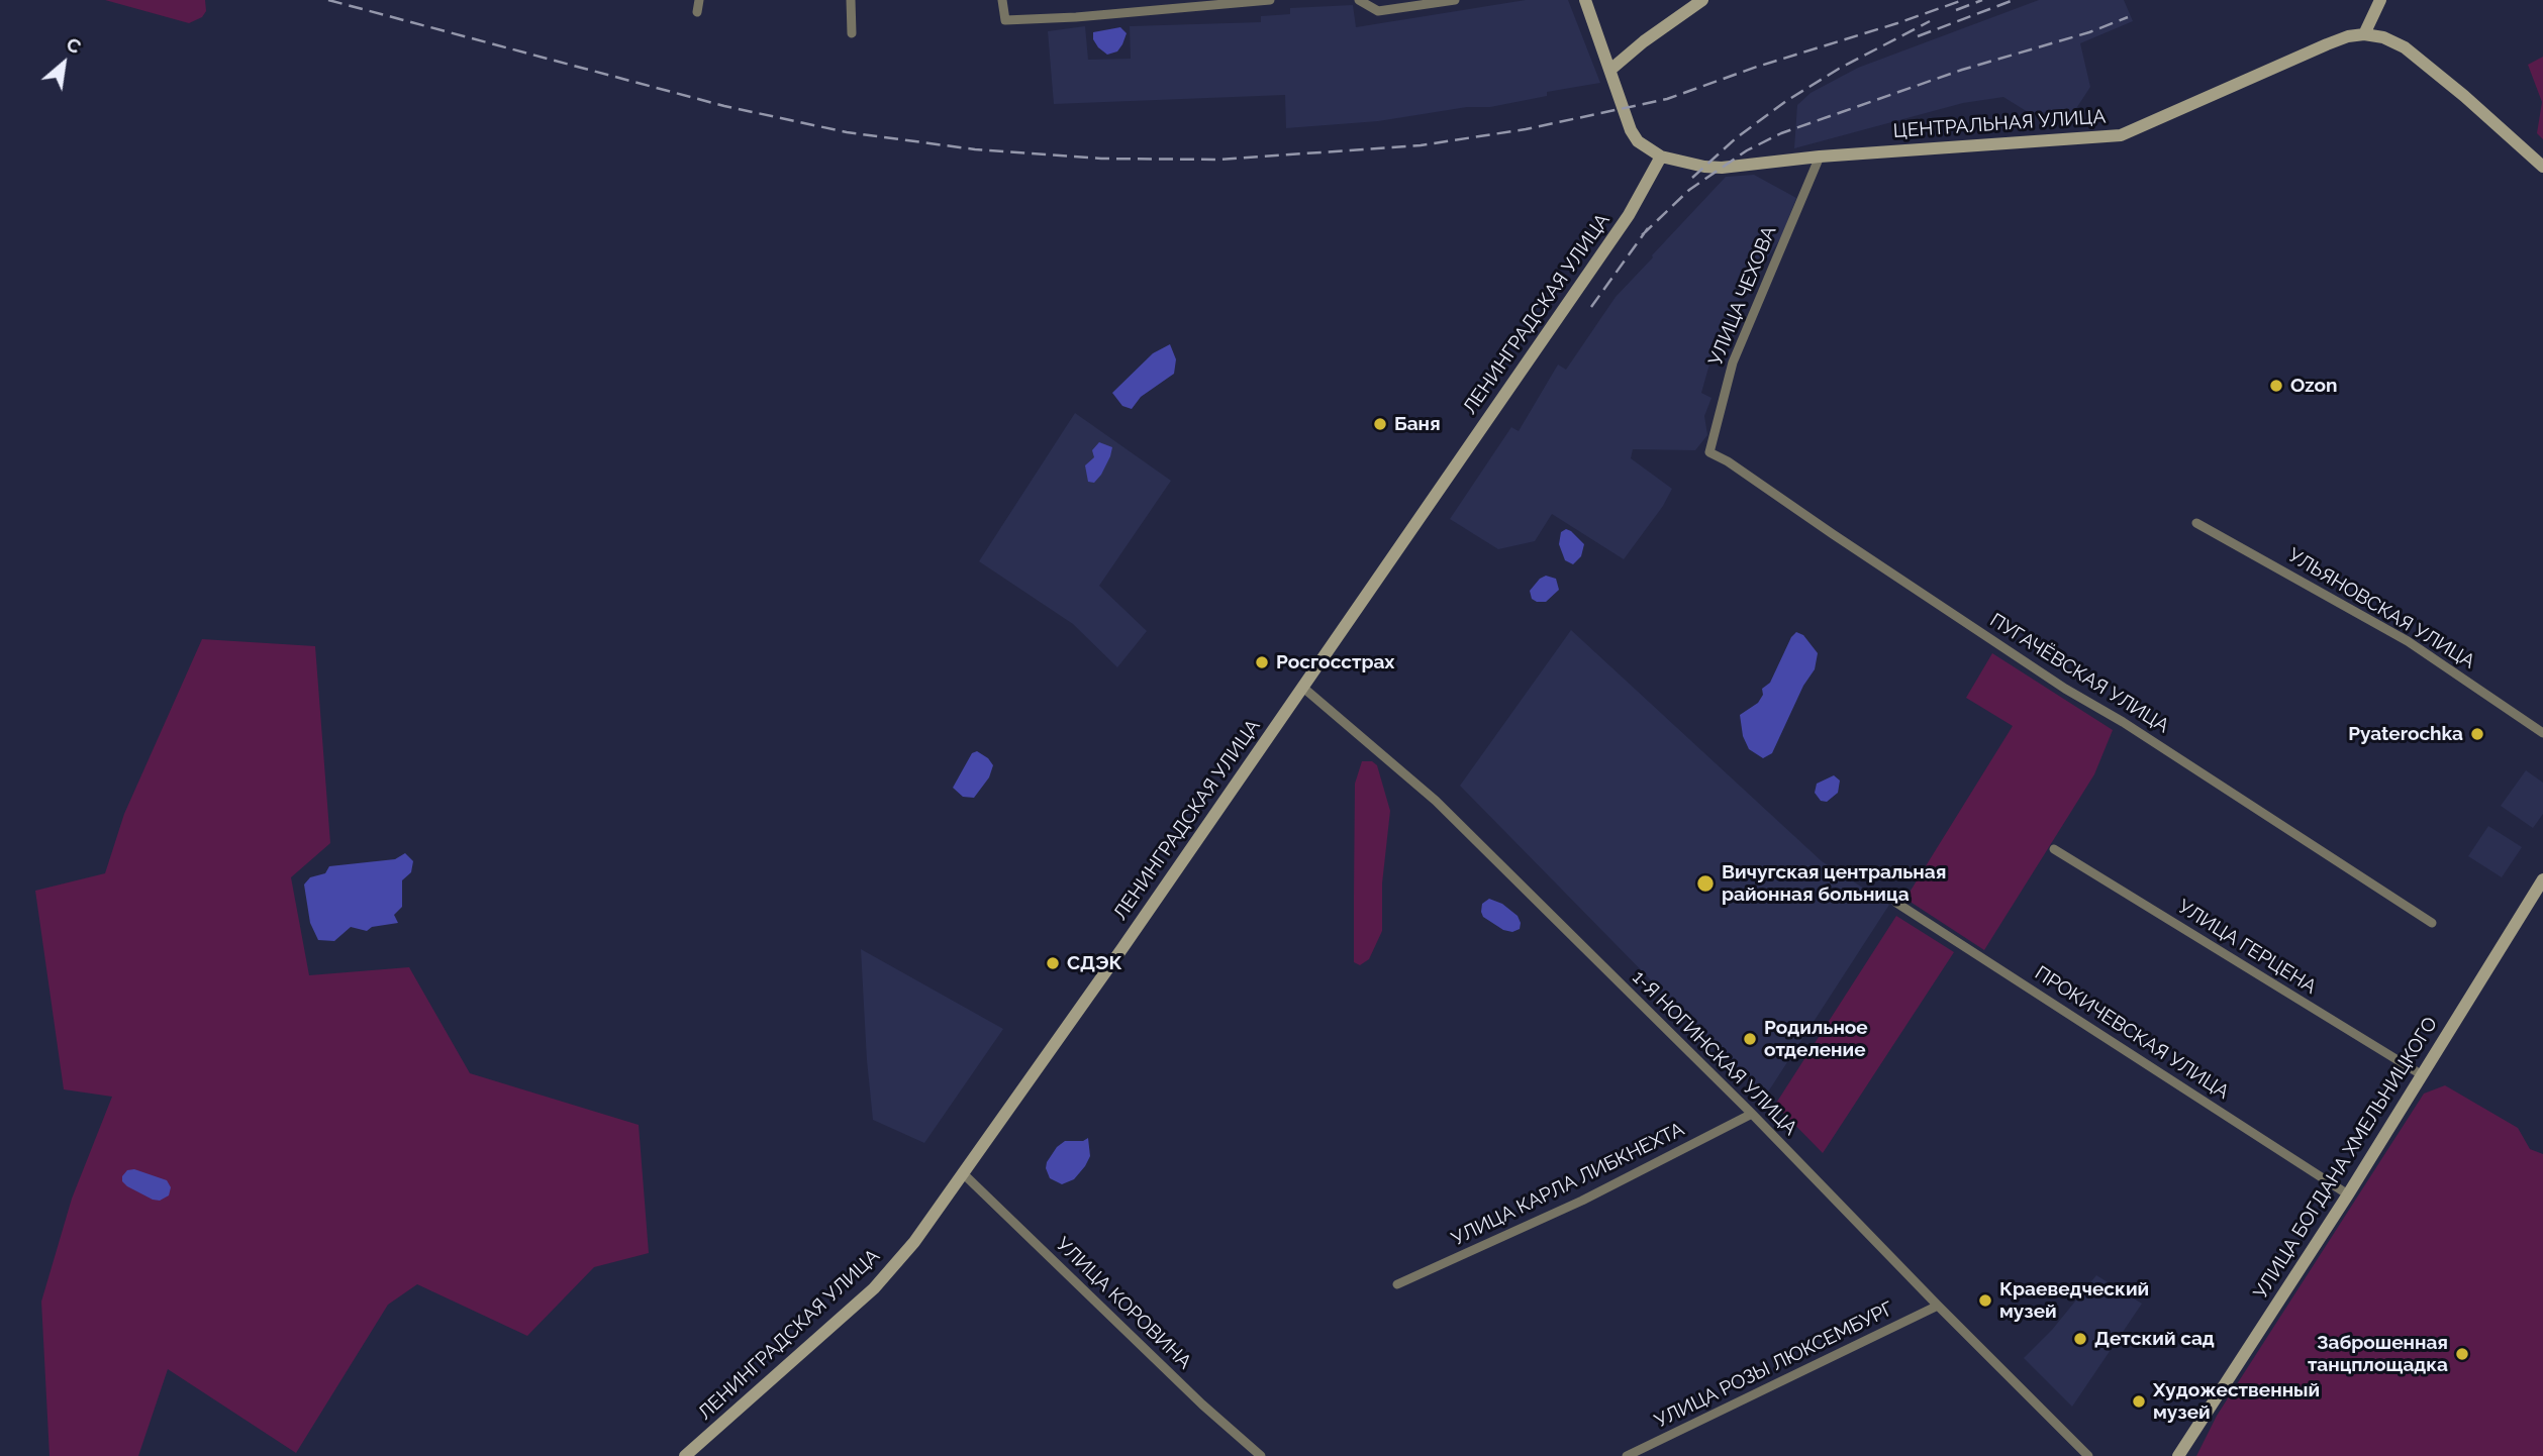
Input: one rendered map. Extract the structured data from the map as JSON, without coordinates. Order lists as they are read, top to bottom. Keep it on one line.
{"streets":{"main road":["ЦЕНТРАЛЬНАЯ УЛИЦА","ЛЕНИНГРАДСКАЯ УЛИЦА","УЛИЦА БОГДАНА ХМЕЛЬНИЦКОГО"],"street":["УЛИЦА ЧЕХОВА","УЛЬЯНОВСКАЯ УЛИЦА","ПУГАЧЁВСКАЯ УЛИЦА","УЛИЦА ГЕРЦЕНА","ПРОКИЧЕВСКАЯ УЛИЦА","1-Я НОГИНСКАЯ УЛИЦА","УЛИЦА КАРЛА ЛИБКНЕХТА","УЛИЦА КОРОВИНА","УЛИЦА РОЗЫ ЛЮКСЕМБУРГ"]},"crossings":[["ЦЕНТРАЛЬНАЯ УЛИЦА","УЛИЦА ЧЕХОВА"],["ЦЕНТРАЛЬНАЯ УЛИЦА","ЛЕНИНГРАДСКАЯ УЛИЦА"],["УЛИЦА ЧЕХОВА","ПУГАЧЁВСКАЯ УЛИЦА"],["ЛЕНИНГРАДСКАЯ УЛИЦА","1-Я НОГИНСКАЯ УЛИЦА"],["ЛЕНИНГРАДСКАЯ УЛИЦА","УЛИЦА КОРОВИНА"],["УЛИЦА ГЕРЦЕНА","УЛИЦА БОГДАНА ХМЕЛЬНИЦКОГО"],["ПРОКИЧЕВСКАЯ УЛИЦА","УЛИЦА БОГДАНА ХМЕЛЬНИЦКОГО"],["1-Я НОГИНСКАЯ УЛИЦА","УЛИЦА КАРЛА ЛИБКНЕХТА"],["1-Я НОГИНСКАЯ УЛИЦА","УЛИЦА РОЗЫ ЛЮКСЕМБУРГ"]],"places":["Ozon","Баня","Росгосстрах","Pyaterochka","Вичугская центральная районная больница","СДЭК","Родильное отделение","Краеведческий музей","Детский сад","Заброшенная танцплощадка","Художественный музей"],"north":"top right"}
